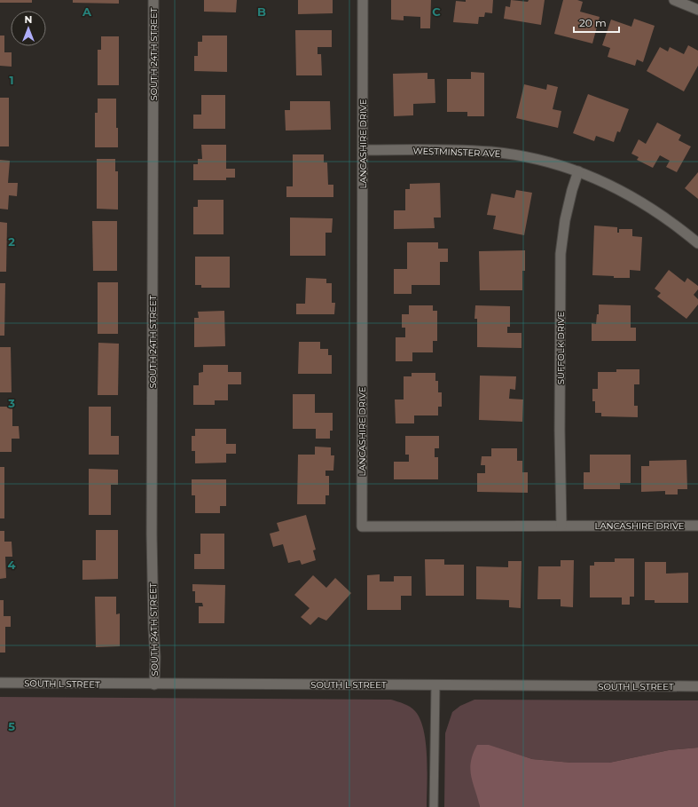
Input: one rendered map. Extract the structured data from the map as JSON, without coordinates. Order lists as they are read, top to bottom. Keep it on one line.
{"streets":{"street":["SOUTH 24TH STREET","LANCASHIRE DRIVE","WESTMINSTER AVE","SUFFOLK DRIVE","SOUTH L STREET"]},"crossings":[["SOUTH 24TH STREET","SOUTH L STREET"],["LANCASHIRE DRIVE","WESTMINSTER AVE"],["LANCASHIRE DRIVE","SUFFOLK DRIVE"],["WESTMINSTER AVE","SUFFOLK DRIVE"]],"scale_bar":"20 m","north":"top","grid":{"columns":["A","B","C"],"rows":["1","2","3","4","5"]}}
